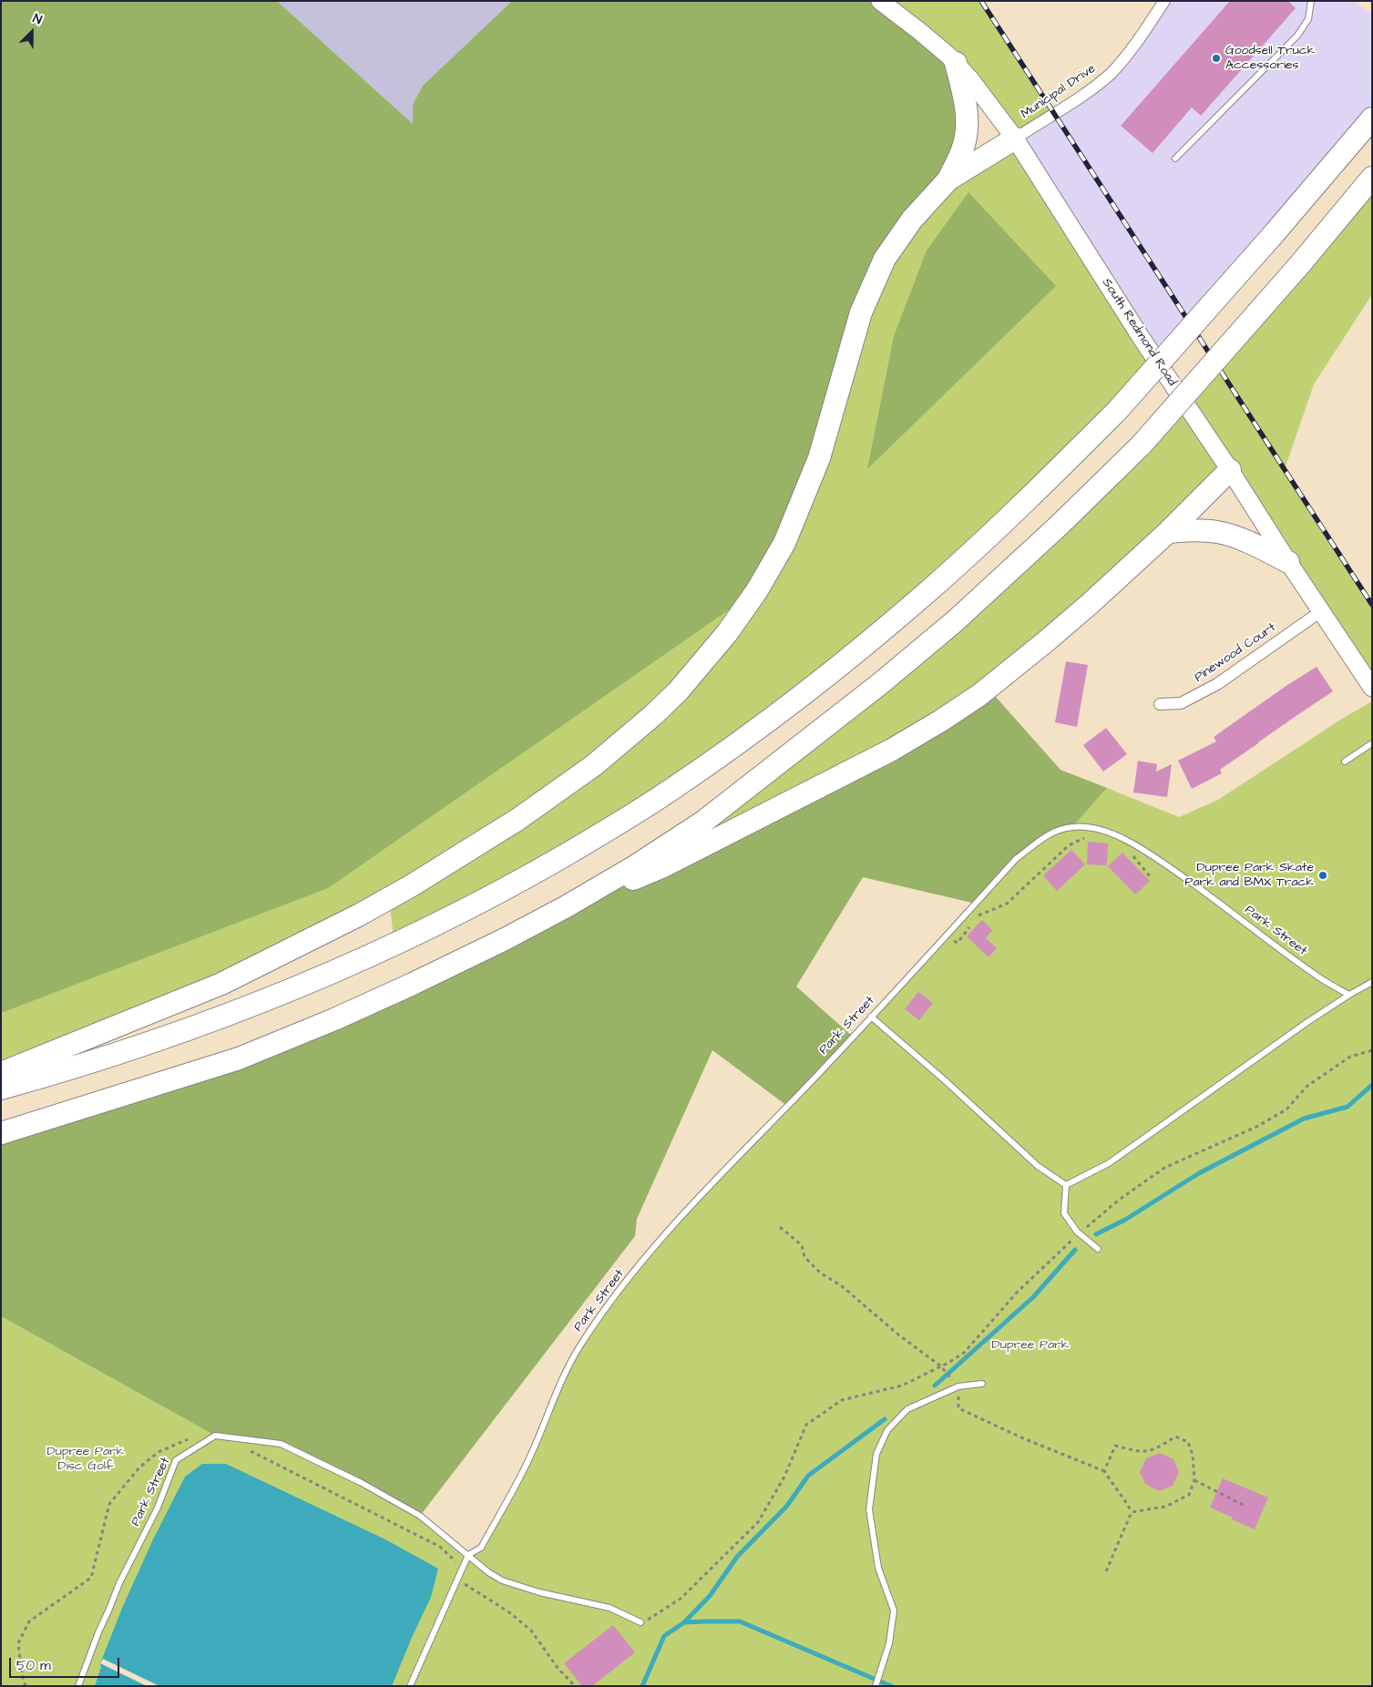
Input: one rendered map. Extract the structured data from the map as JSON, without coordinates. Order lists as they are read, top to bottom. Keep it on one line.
{"streets":{"street":["Municipal Drive","South Redmond Road","Pinewood Court"],"lane":["Park Street"]},"crossings":[["Municipal Drive","South Redmond Road"],["South Redmond Road","Pinewood Court"]],"parks":["Dupree Park","Dupree Park Disc Golf"],"places":["Goodsell Truck Accessories","Dupree Park Skate Park and BMX Track"],"scale_bar":"50 m","north":"top right"}
